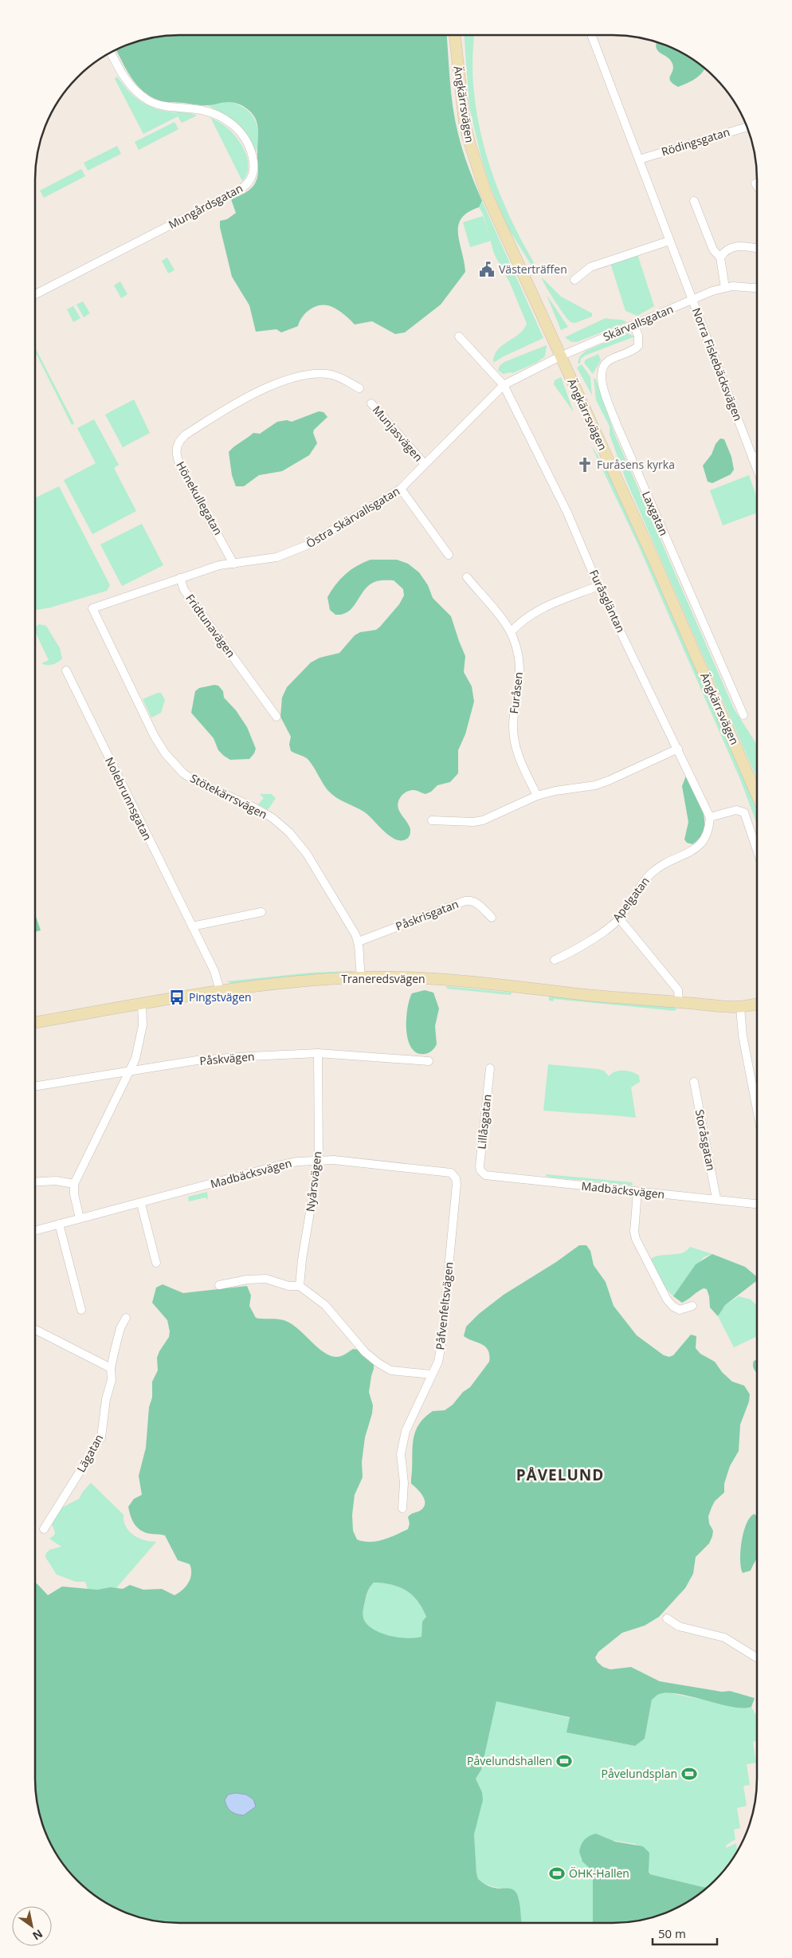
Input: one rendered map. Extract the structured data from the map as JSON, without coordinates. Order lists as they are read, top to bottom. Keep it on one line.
{"streets":{"street":["Ängkärrsvägen","Rödingsgatan","Mungårdsgatan","Skärvallsgatan","Norra Fiskebäcksvägen","Munjasvägen","Hönekullegatan","Laxgatan","Östra Skärvallsgatan","Furåsgläntan","Fridtunavägen","Furåsen","Stötekärrsvägen","Nolebrunnsgatan","Apelgatan","Påskrisgatan","Traneredsvägen","Påskvägen","Lillåsgatan","Storåsgatan","Madbäcksvägen","Nyårsvägen","Påfvenfeltsvägen","Lägatan"]},"crossings":[["Ängkärrsvägen","Skärvallsgatan"],["Ängkärrsvägen","Östra Skärvallsgatan"],["Rödingsgatan","Norra Fiskebäcksvägen"],["Skärvallsgatan","Norra Fiskebäcksvägen"],["Skärvallsgatan","Laxgatan"],["Skärvallsgatan","Östra Skärvallsgatan"],["Munjasvägen","Östra Skärvallsgatan"],["Hönekullegatan","Östra Skärvallsgatan"],["Östra Skärvallsgatan","Furåsgläntan"],["Furåsgläntan","Apelgatan"],["Fridtunavägen","Stötekärrsvägen"],["Stötekärrsvägen","Påskrisgatan"],["Stötekärrsvägen","Traneredsvägen"],["Nolebrunnsgatan","Traneredsvägen"],["Påskvägen","Nyårsvägen"],["Lillåsgatan","Madbäcksvägen"],["Storåsgatan","Madbäcksvägen"],["Madbäcksvägen","Nyårsvägen"],["Madbäcksvägen","Påfvenfeltsvägen"]],"districts":["PÅVELUND"],"places":{"public building":["Västerträffen"],"church":["Furåsens kyrka"],"bus stop":["Pingstvägen"],"sports":["Påvelundshallen","Påvelundsplan","ÖHK-Hallen"]},"scale_bar":"50 m","north":"bottom right"}
